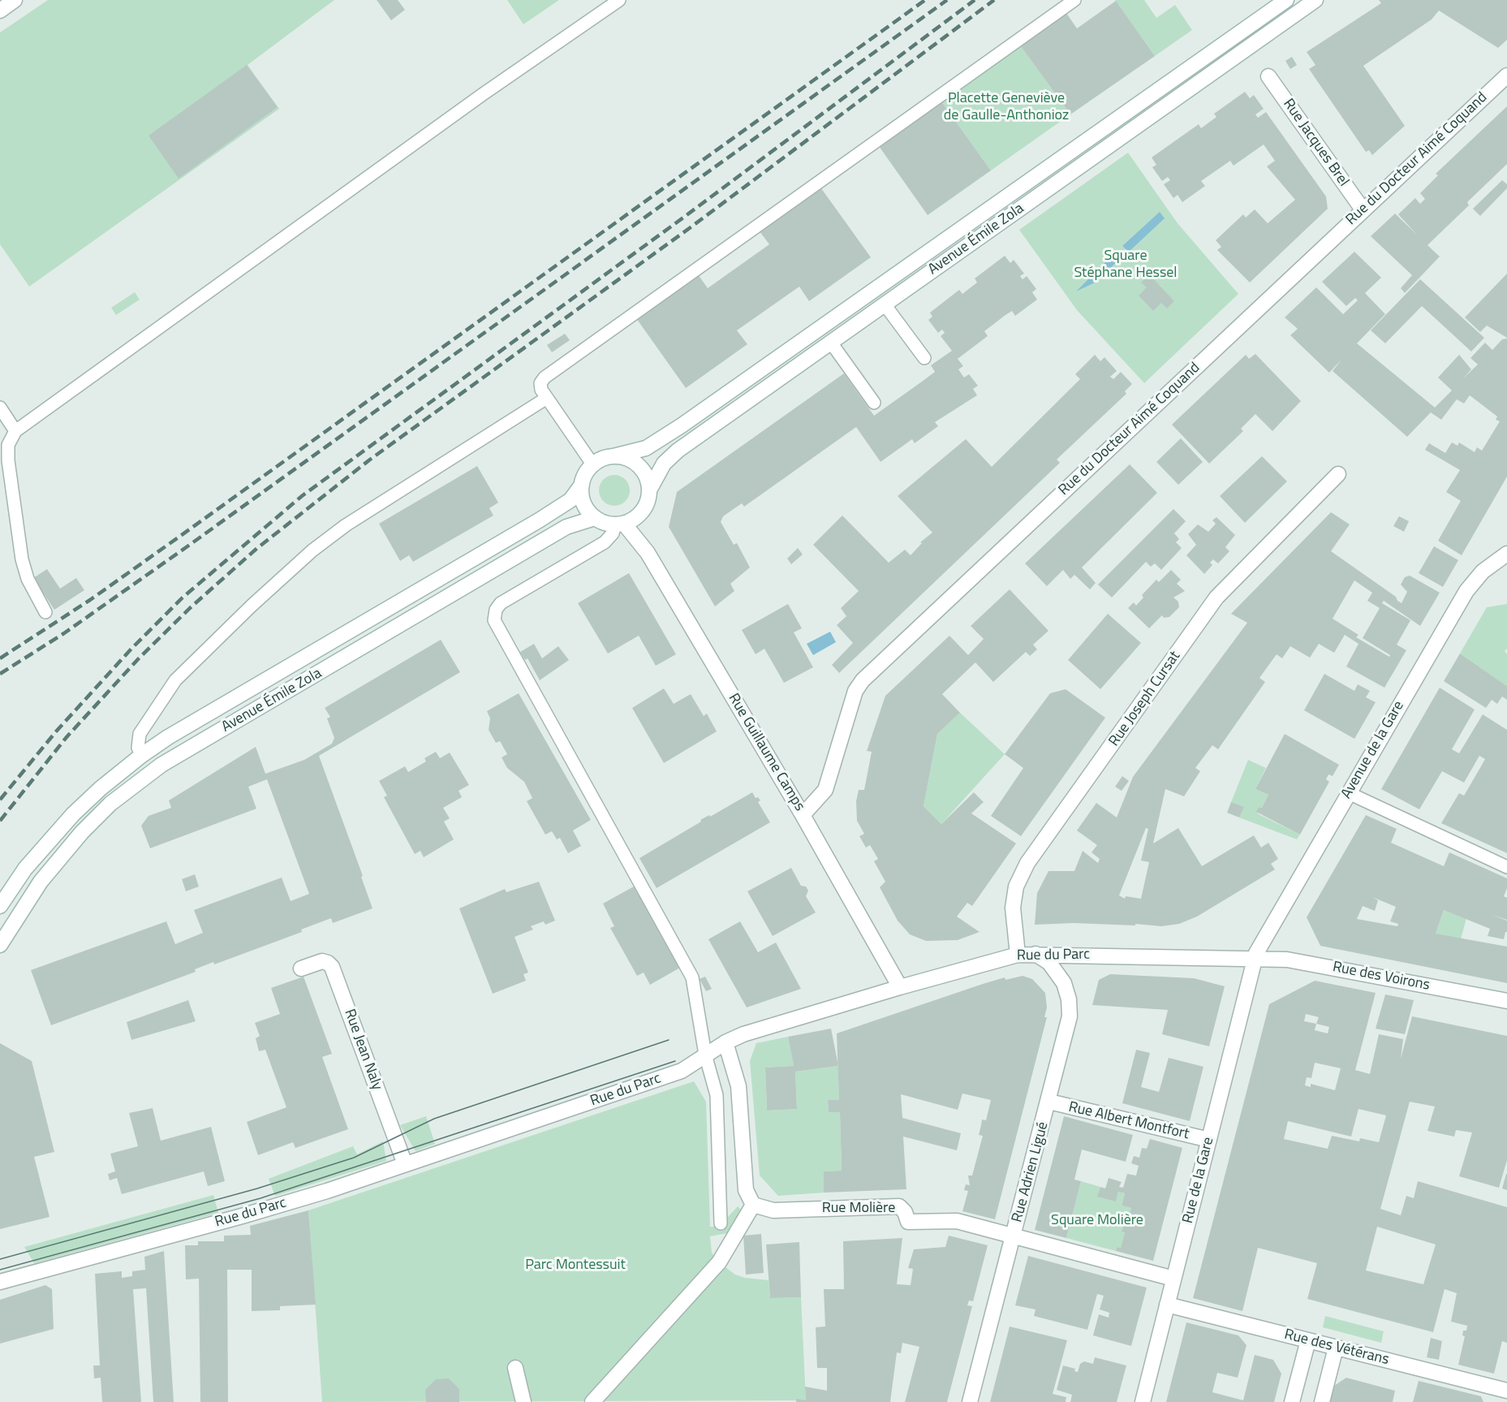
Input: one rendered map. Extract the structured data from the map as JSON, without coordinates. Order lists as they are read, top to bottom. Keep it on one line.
{"streets":{"street":["Rue Jacques Brel","Rue du Docteur Aimé Coquand","Avenue Émile Zola","Rue Joseph Cursat","Avenue de la Gare","Rue Guillaume Camps","Rue du Parc","Rue des Voirons","Rue Jean Naly","Rue Albert Montfort","Rue Adrien Ligué","Rue de la Gare","Rue Molière","Rue des Vétérans"]},"crossings":[["Rue Jacques Brel","Rue du Docteur Aimé Coquand"],["Rue du Docteur Aimé Coquand","Rue Guillaume Camps"],["Avenue Émile Zola","Rue Guillaume Camps"],["Rue Joseph Cursat","Rue du Parc"],["Avenue de la Gare","Rue du Parc"],["Avenue de la Gare","Rue des Voirons"],["Avenue de la Gare","Rue de la Gare"],["Rue Guillaume Camps","Rue du Parc"],["Rue du Parc","Rue des Voirons"],["Rue du Parc","Rue Jean Naly"],["Rue du Parc","Rue Adrien Ligué"],["Rue du Parc","Rue de la Gare"],["Rue des Voirons","Rue de la Gare"],["Rue Albert Montfort","Rue Adrien Ligué"],["Rue Albert Montfort","Rue de la Gare"],["Rue Adrien Ligué","Rue Molière"],["Rue de la Gare","Rue Molière"],["Rue de la Gare","Rue des Vétérans"]],"parks":["Placette Geneviève de Gaulle-Anthonioz","Square Stéphane Hessel","Square Molière","Parc Montessuit"]}
